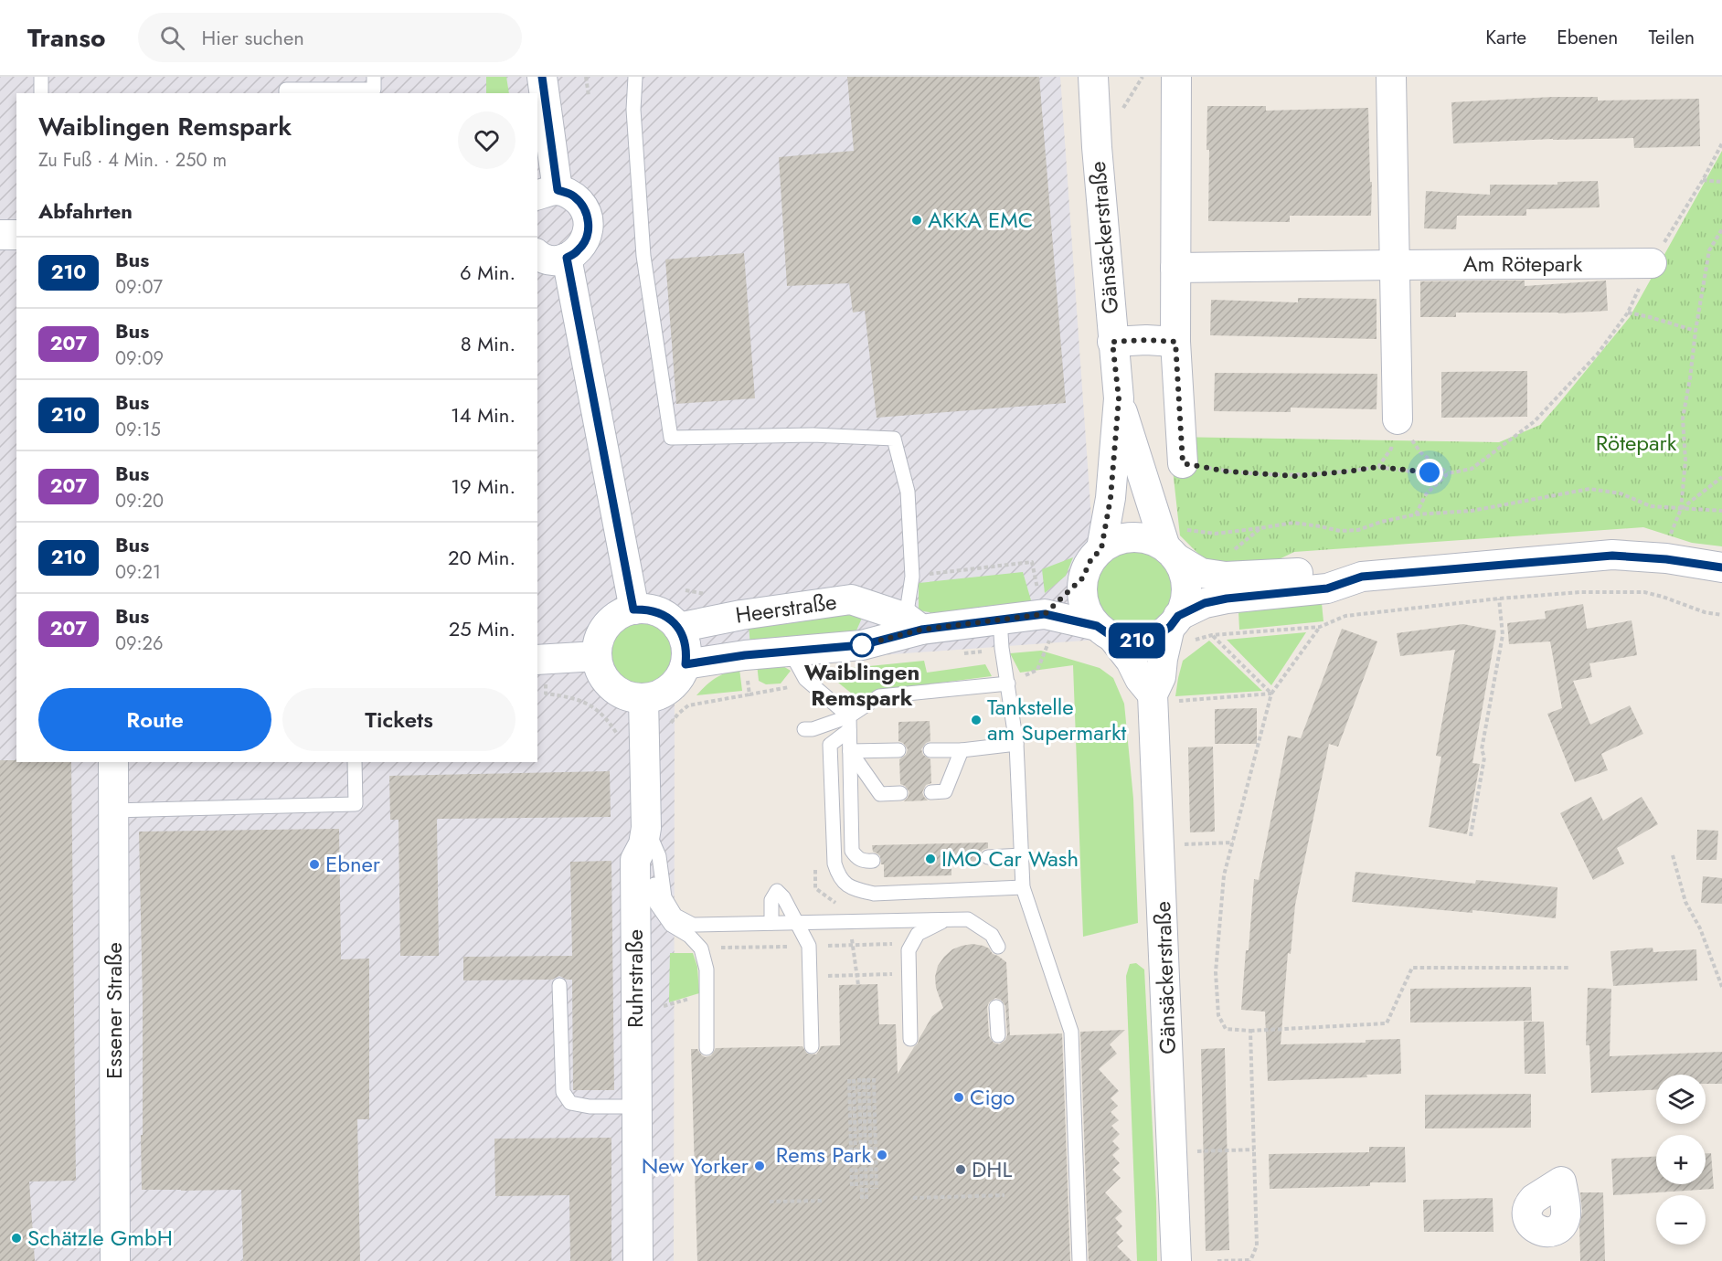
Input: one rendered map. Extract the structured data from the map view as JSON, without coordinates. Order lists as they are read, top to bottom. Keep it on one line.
{"streets":{"street":["Gänsäckerstraße","Am Rötepark","Heerstraße","Ruhrstraße","Essener Straße"]},"crossings":[["Gänsäckerstraße","Heerstraße"],["Heerstraße","Ruhrstraße"]],"parks":["Rötepark"],"places":["AKKA EMC","Waiblingen Remspark","Tankstelle am Supermarkt","IMO Car Wash","Ebner","Cigo","Rems Park","New Yorker","DHL","Schätzle GmbH"],"lines":["bus line 210"],"page":{"header":"Transo","search":"Hier suchen","nav":["Karte","Ebenen","Teilen"],"on_map":"210","heading":[["Waiblingen Remspark","Zu Fuß · 4 Min. · 250 m"],"Abfahrten"],"list":[{"mark":"210","name":"Bus","note":"09:07","value":"6 Min."},{"mark":"207","name":"Bus","note":"09:09","value":"8 Min."},{"mark":"210","name":"Bus","note":"09:15","value":"14 Min."},{"mark":"207","name":"Bus","note":"09:20","value":"19 Min."},{"mark":"210","name":"Bus","note":"09:21","value":"20 Min."},{"mark":"207","name":"Bus","note":"09:26","value":"25 Min."}],"buttons":["Route","Tickets"],"map_buttons":["+","−"]}}
